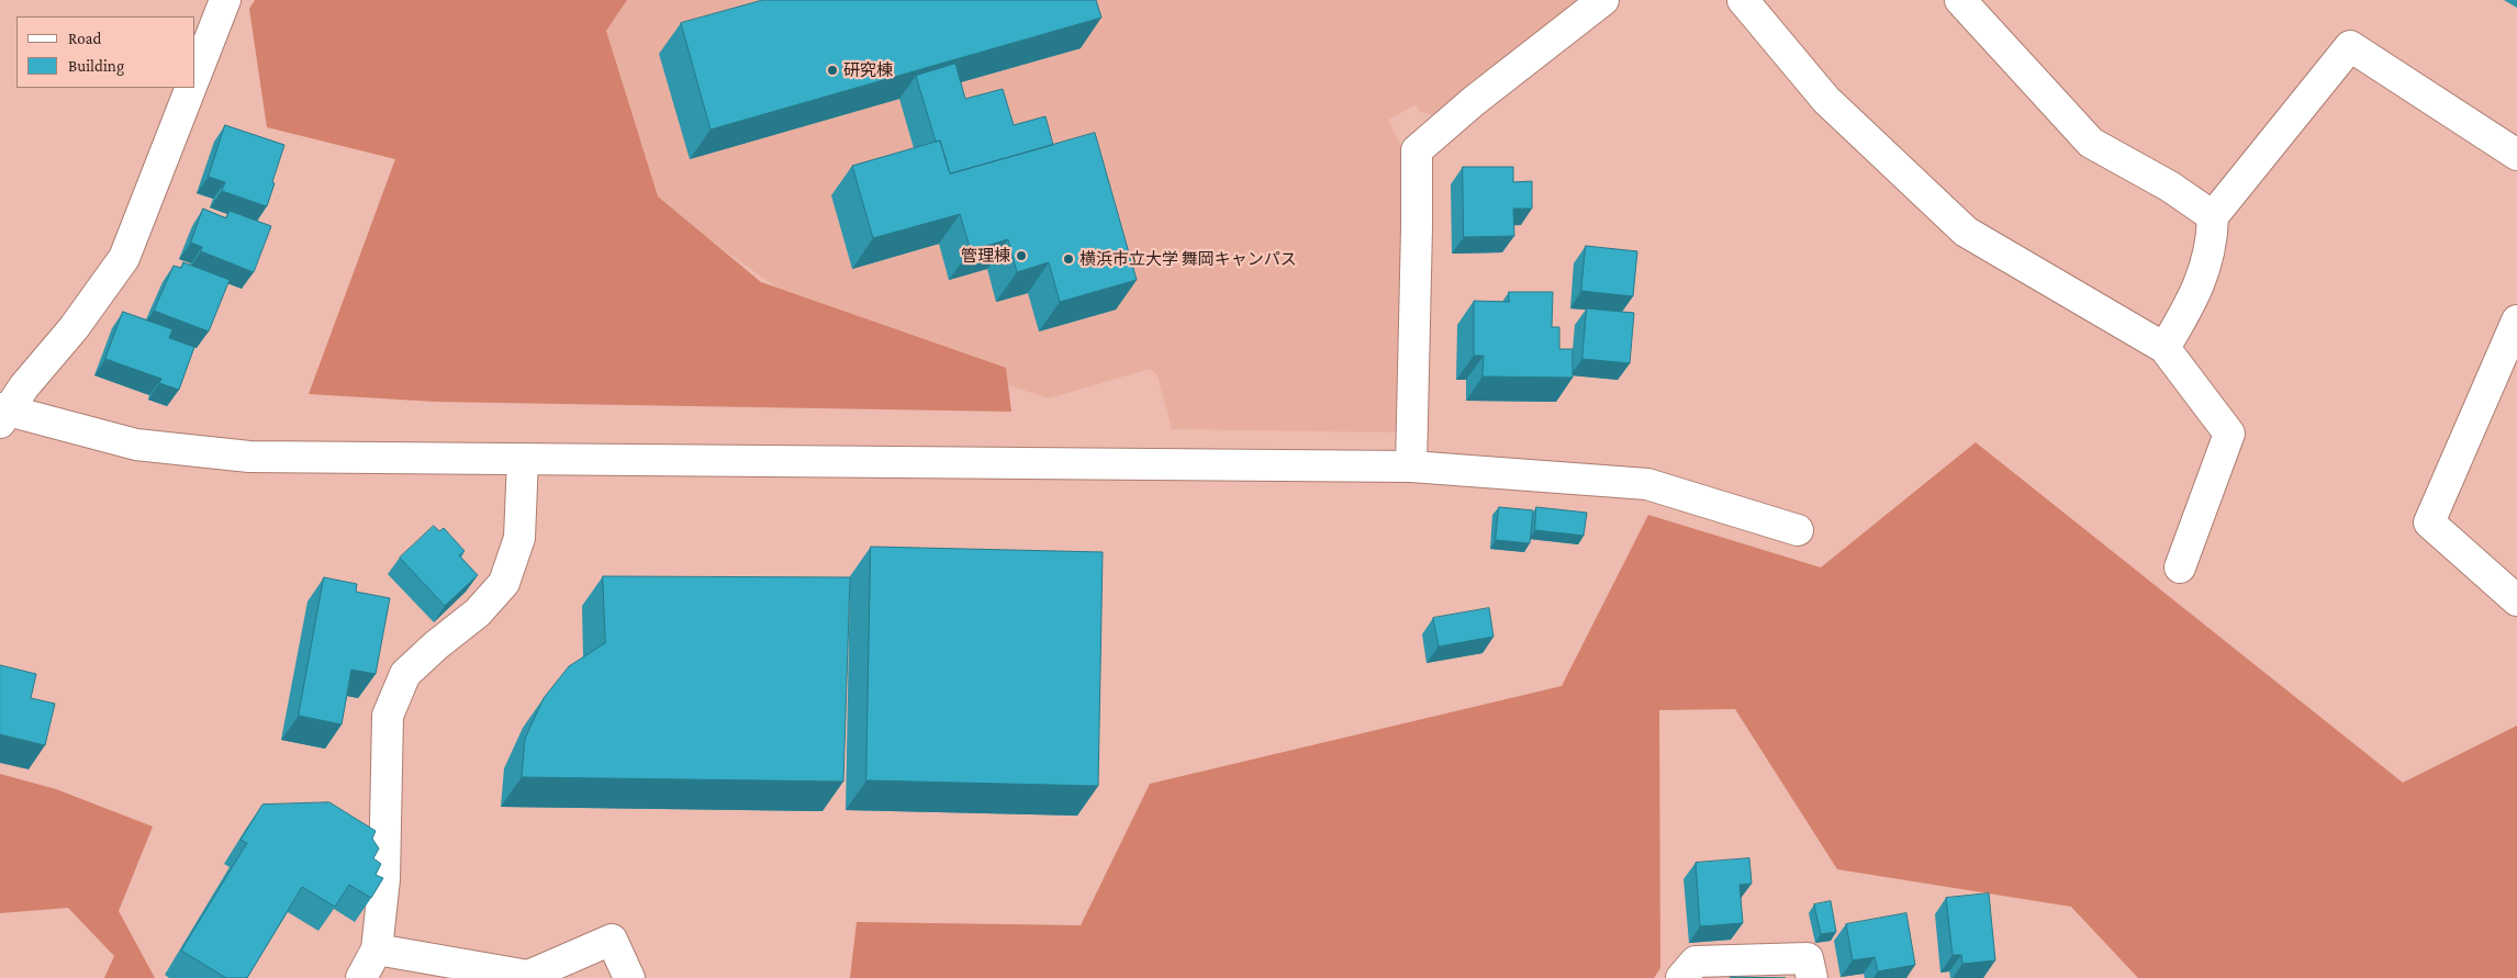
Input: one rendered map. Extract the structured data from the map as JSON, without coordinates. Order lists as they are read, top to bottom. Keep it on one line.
{"places":["研究棟","管理棟","横浜市立大学 舞岡キャンパス"],"legend":["Road","Building"]}
